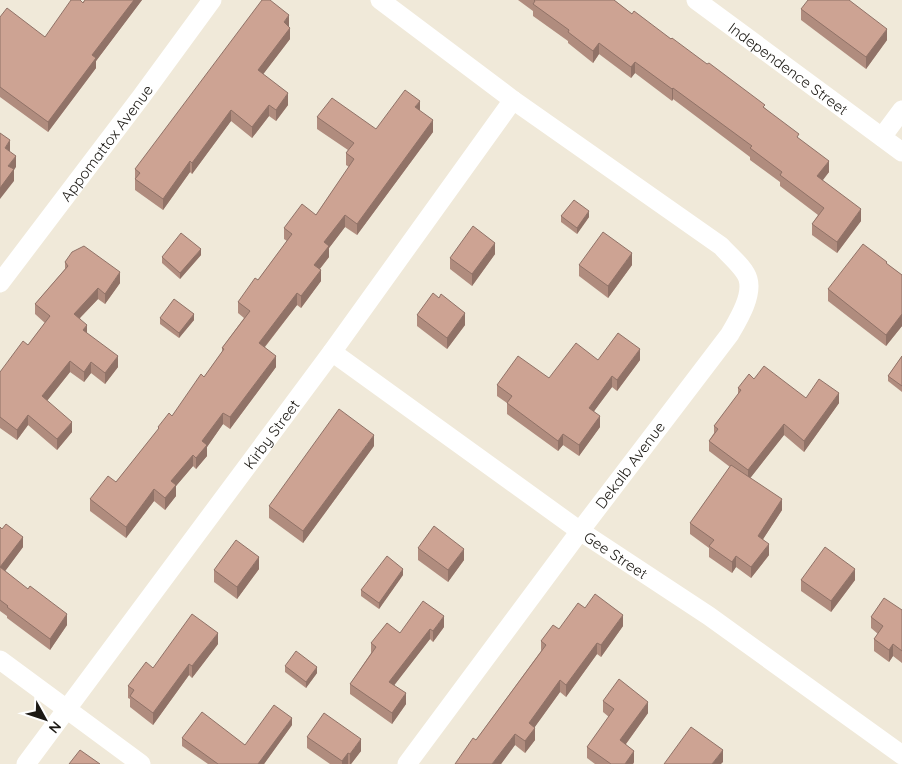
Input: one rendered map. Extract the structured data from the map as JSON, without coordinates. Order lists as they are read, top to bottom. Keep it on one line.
{"streets":{"street":["Independence Street","Appomattox Avenue","Kirby Street","Dekalb Avenue","Gee Street"]},"crossings":[["Kirby Street","Dekalb Avenue"],["Kirby Street","Gee Street"],["Dekalb Avenue","Gee Street"]],"north":"bottom right"}
